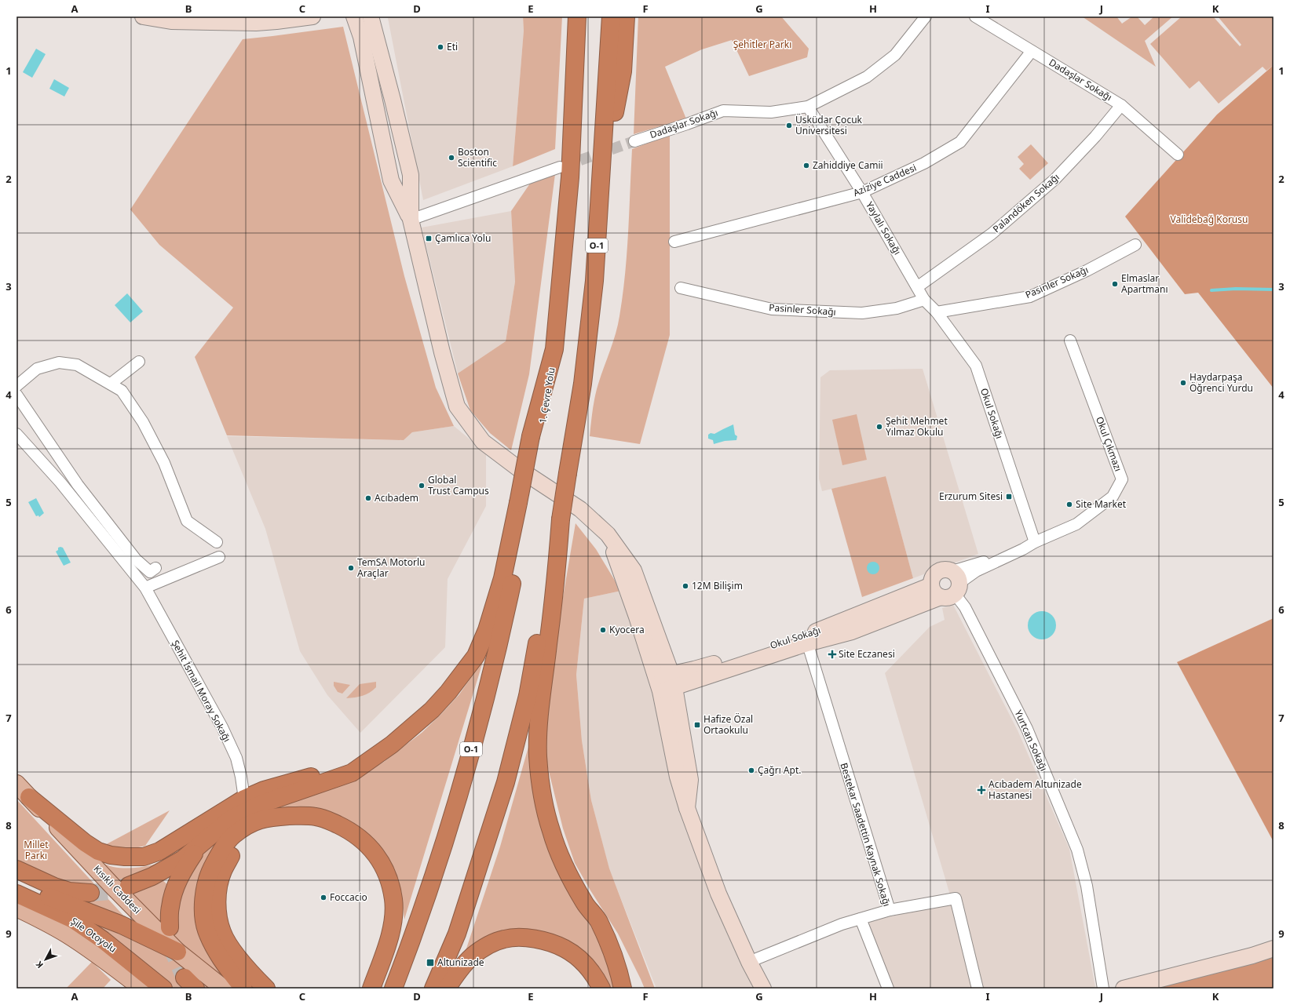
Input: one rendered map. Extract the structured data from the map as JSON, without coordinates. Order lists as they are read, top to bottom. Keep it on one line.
{"streets":{"highway":["O-1","1. Çevre Yolu","Şile Otoyolu"],"main road":["Kısıklı Caddesi"],"street":["Dadaşlar Sokağı","Aziziye Caddesi","Palandöken Sokağı","Yaylalı Sokağı","Pasinler Sokağı","Okul Sokağı","Okul Çıkmazı","Şehit İsmail Moray Sokağı","Yurtcan Sokağı","Bestekar Saadettin Kaynak Sokağı"]},"crossings":[["Dadaşlar Sokağı","Aziziye Caddesi"],["Dadaşlar Sokağı","Palandöken Sokağı"],["Dadaşlar Sokağı","Yaylalı Sokağı"],["Aziziye Caddesi","Yaylalı Sokağı"],["Palandöken Sokağı","Yaylalı Sokağı"],["Palandöken Sokağı","Okul Sokağı"],["Yaylalı Sokağı","Okul Sokağı"],["O-1","1. Çevre Yolu"],["Pasinler Sokağı","Okul Sokağı"],["Okul Sokağı","Okul Çıkmazı"],["Okul Sokağı","Bestekar Saadettin Kaynak Sokağı"],["Kısıklı Caddesi","Şile Otoyolu"]],"parks":["Şehitler Parkı","Validebağ Korusu","Millet Parkı"],"places":{"other":["Eti","Üsküdar Çocuk Üniversitesi","Boston Scientific","Zahiddiye Camii","Elmaslar Apartmanı","Haydarpaşa Öğrenci Yurdu","Şehit Mehmet Yılmaz Okulu","Global Trust Campus","Acıbadem","Site Market","TemSA Motorlu Araçlar","12M Bilişim","Kyocera","Çağrı Apt.","Foccacio"],"transit":["Çamlıca Yolu","Erzurum Sitesi","Hafize Özal Ortaokulu","Altunizade"],"health":["Site Eczanesi","Acıbadem Altunizade Hastanesi"]},"north":"bottom left","grid":{"columns":["A","B","C","D","E","F","G","H","I","J","K"],"rows":["1","2","3","4","5","6","7","8","9"]}}
